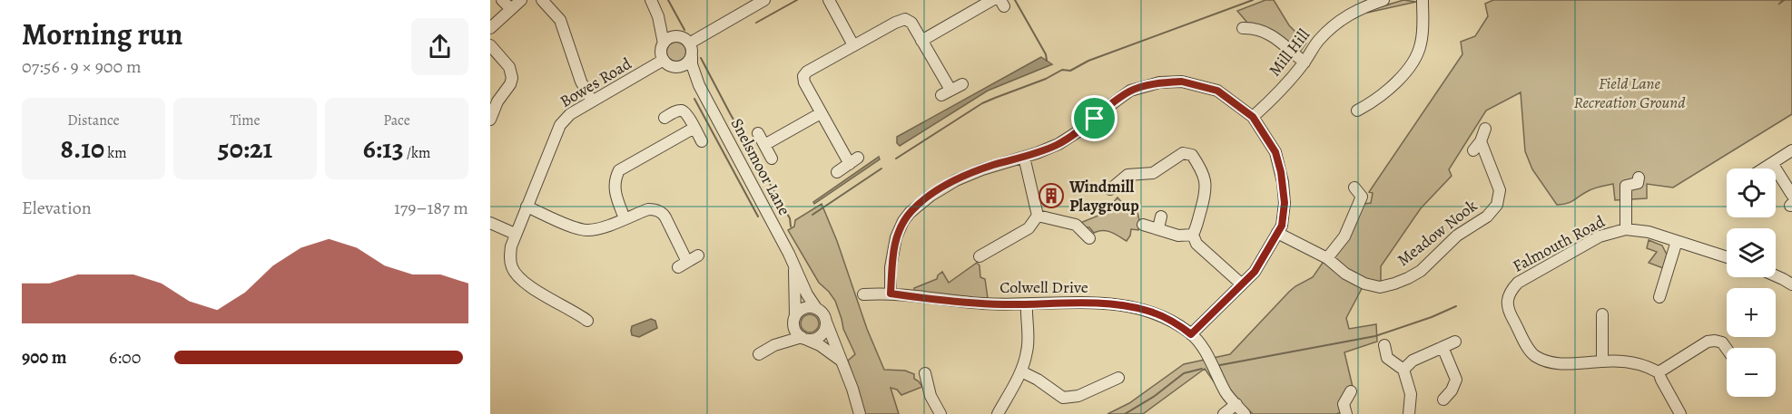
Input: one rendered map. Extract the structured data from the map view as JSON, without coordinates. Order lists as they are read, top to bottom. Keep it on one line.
{"streets":{"street":["Mill Hill","Bowes Road","Snelsmoor Lane","Meadow Nook","Falmouth Road","Colwell Drive"]},"crossings":[["Bowes Road","Snelsmoor Lane"]],"parks":["Field Lane Recreation Ground"],"places":{"building":["Windmill Playgroup"]},"page":{"heading":["Morning run","07:56 · 9 × 900 m"],"stats":[["Distance","8.10 km"],["Time","50:21"],["Pace","6:13 /km"]],"map_buttons":["+","−"],"chart":["Elevation","179–187 m"],"list":[{"name":"900 m","note":"6:00"}]}}
